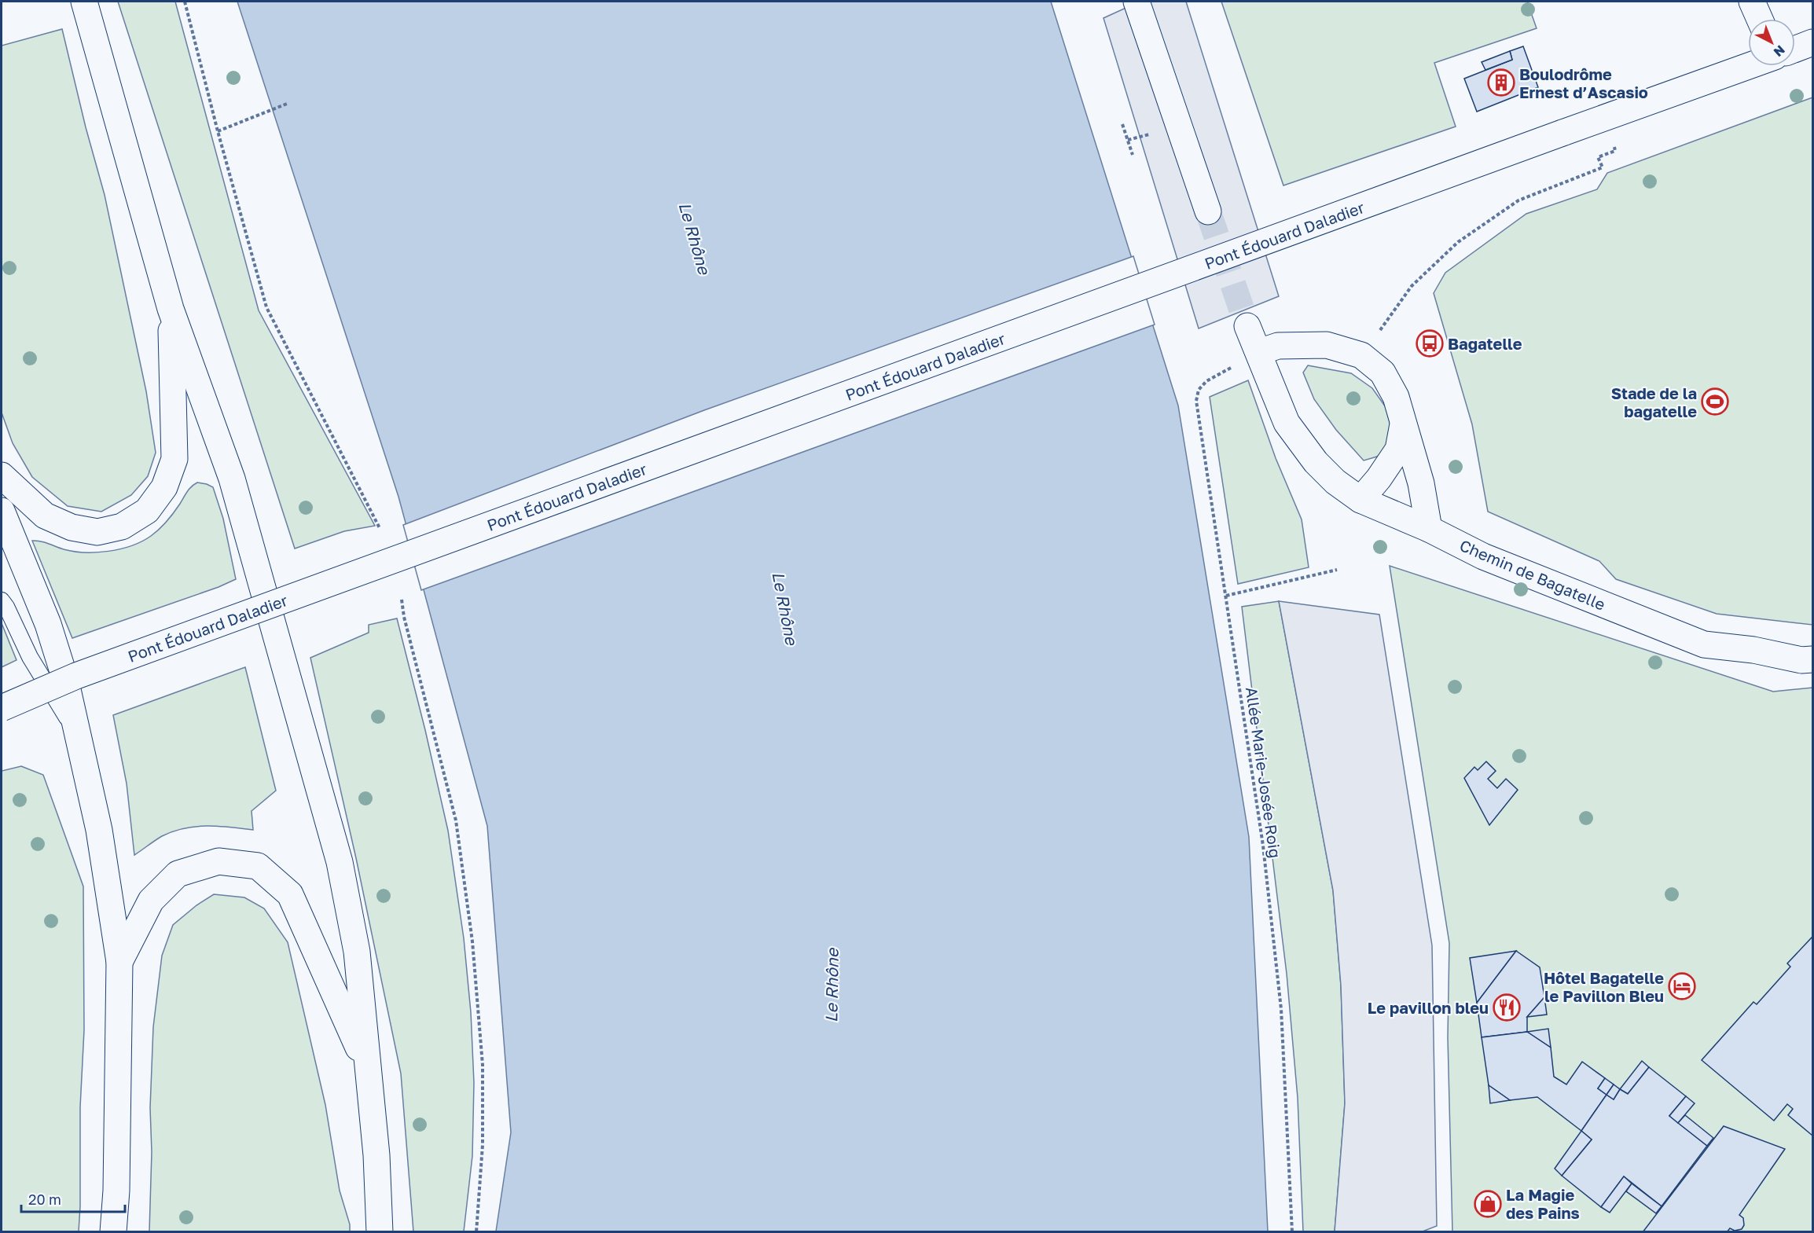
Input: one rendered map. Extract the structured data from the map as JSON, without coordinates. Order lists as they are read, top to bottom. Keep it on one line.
{"streets":{"main road":["Pont Édouard Daladier","Chemin de Bagatelle"],"path":["Allée Marie-Josée Roig"]},"crossings":[["Chemin de Bagatelle","Allée Marie-Josée Roig"]],"water":["Le Rhône"],"places":{"building":["Boulodrôme Ernest d’Ascasio"],"bus stop":["Bagatelle"],"sports":["Stade de la bagatelle"],"hotel":["Hôtel Bagatelle le Pavillon Bleu"],"restaurant":["Le pavillon bleu"],"shop":["La Magie des Pains"]},"scale_bar":"20 m","north":"bottom right"}
